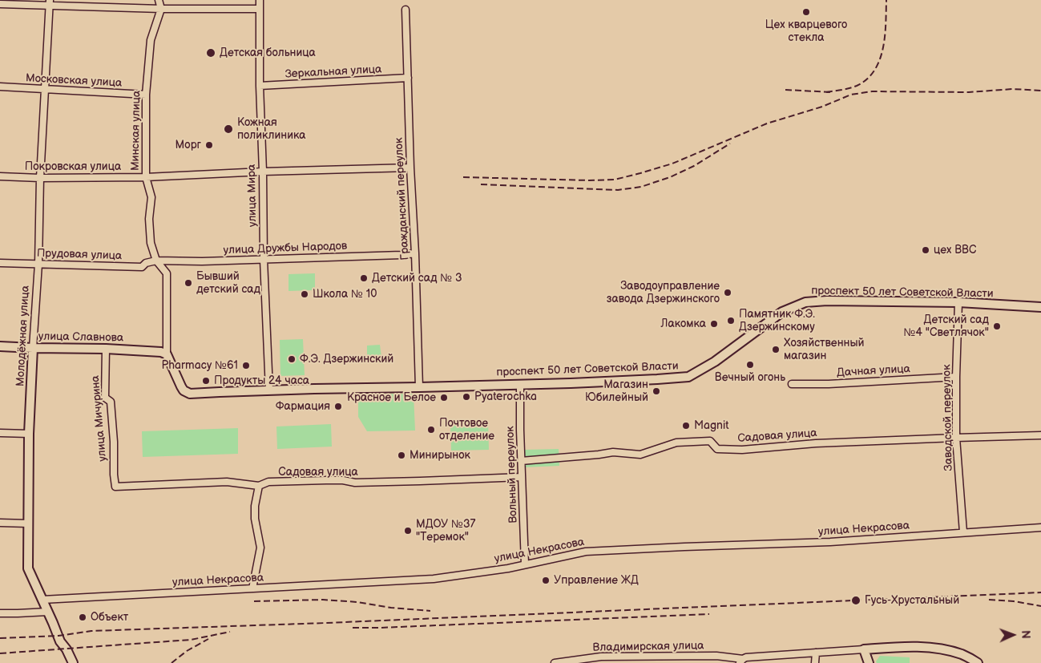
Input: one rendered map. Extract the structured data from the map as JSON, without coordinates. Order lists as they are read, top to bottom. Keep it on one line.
{"streets":{"main road":["проспект 50 лет Советской Власти","Молодёжная улица","улица Славнова"],"street":["Зеркальная улица","Московская улица","Минская улица","Покровская улица","улица Мира","Гражданский переулок","улица Дружбы Народов","Прудовая улица","Дачная улица","Заводской переулок","улица Мичурина","Садовая улица","Вольный переулок","улица Некрасова","Владимирская улица"]},"crossings":[["Зеркальная улица","улица Мира"],["Зеркальная улица","Гражданский переулок"],["Московская улица","Минская улица"],["Московская улица","Молодёжная улица"],["Минская улица","Покровская улица"],["Минская улица","улица Дружбы Народов"],["Минская улица","Прудовая улица"],["Минская улица","проспект 50 лет Советской Власти"],["Минская улица","улица Славнова"],["Покровская улица","улица Мира"],["Покровская улица","Гражданский переулок"],["Покровская улица","Молодёжная улица"],["улица Мира","улица Дружбы Народов"],["улица Мира","проспект 50 лет Советской Власти"],["Гражданский переулок","улица Дружбы Народов"],["Гражданский переулок","проспект 50 лет Советской Власти"],["улица Дружбы Народов","Прудовая улица"],["Прудовая улица","Молодёжная улица"],["проспект 50 лет Советской Власти","улица Славнова"],["проспект 50 лет Советской Власти","Заводской переулок"],["проспект 50 лет Советской Власти","Вольный переулок"],["Молодёжная улица","улица Славнова"],["Молодёжная улица","улица Некрасова"],["улица Славнова","улица Мичурина"],["Дачная улица","Заводской переулок"],["Заводской переулок","Садовая улица"],["Заводской переулок","улица Некрасова"],["улица Мичурина","Садовая улица"],["Садовая улица","Вольный переулок"],["Вольный переулок","улица Некрасова"]],"places":["Цех кварцевого стекла","Детская больница","Кожная поликлиника","Морг","цех ВВС","Детский сад № 3","Бывший детский сад","Заводоуправление завода Дзержинского","Школа № 10","Памятник Ф.Э. Дзержинскому","Лакомка","Детский сад №4 \"Светлячок\"","Хозяйственный магазин","Ф.Э. Дзержинский","Вечный огонь","Pharmacy №61","Продукты 24 часа","Магазин Юбилейный","Pyaterochka","Красное и Белое","Фармация","Magnit","Почтовое отделение","Минирынок","МДОУ №37 \"Теремок\"","Управление ЖД","Гусь-Хрустальный","Объект"],"north":"right"}
